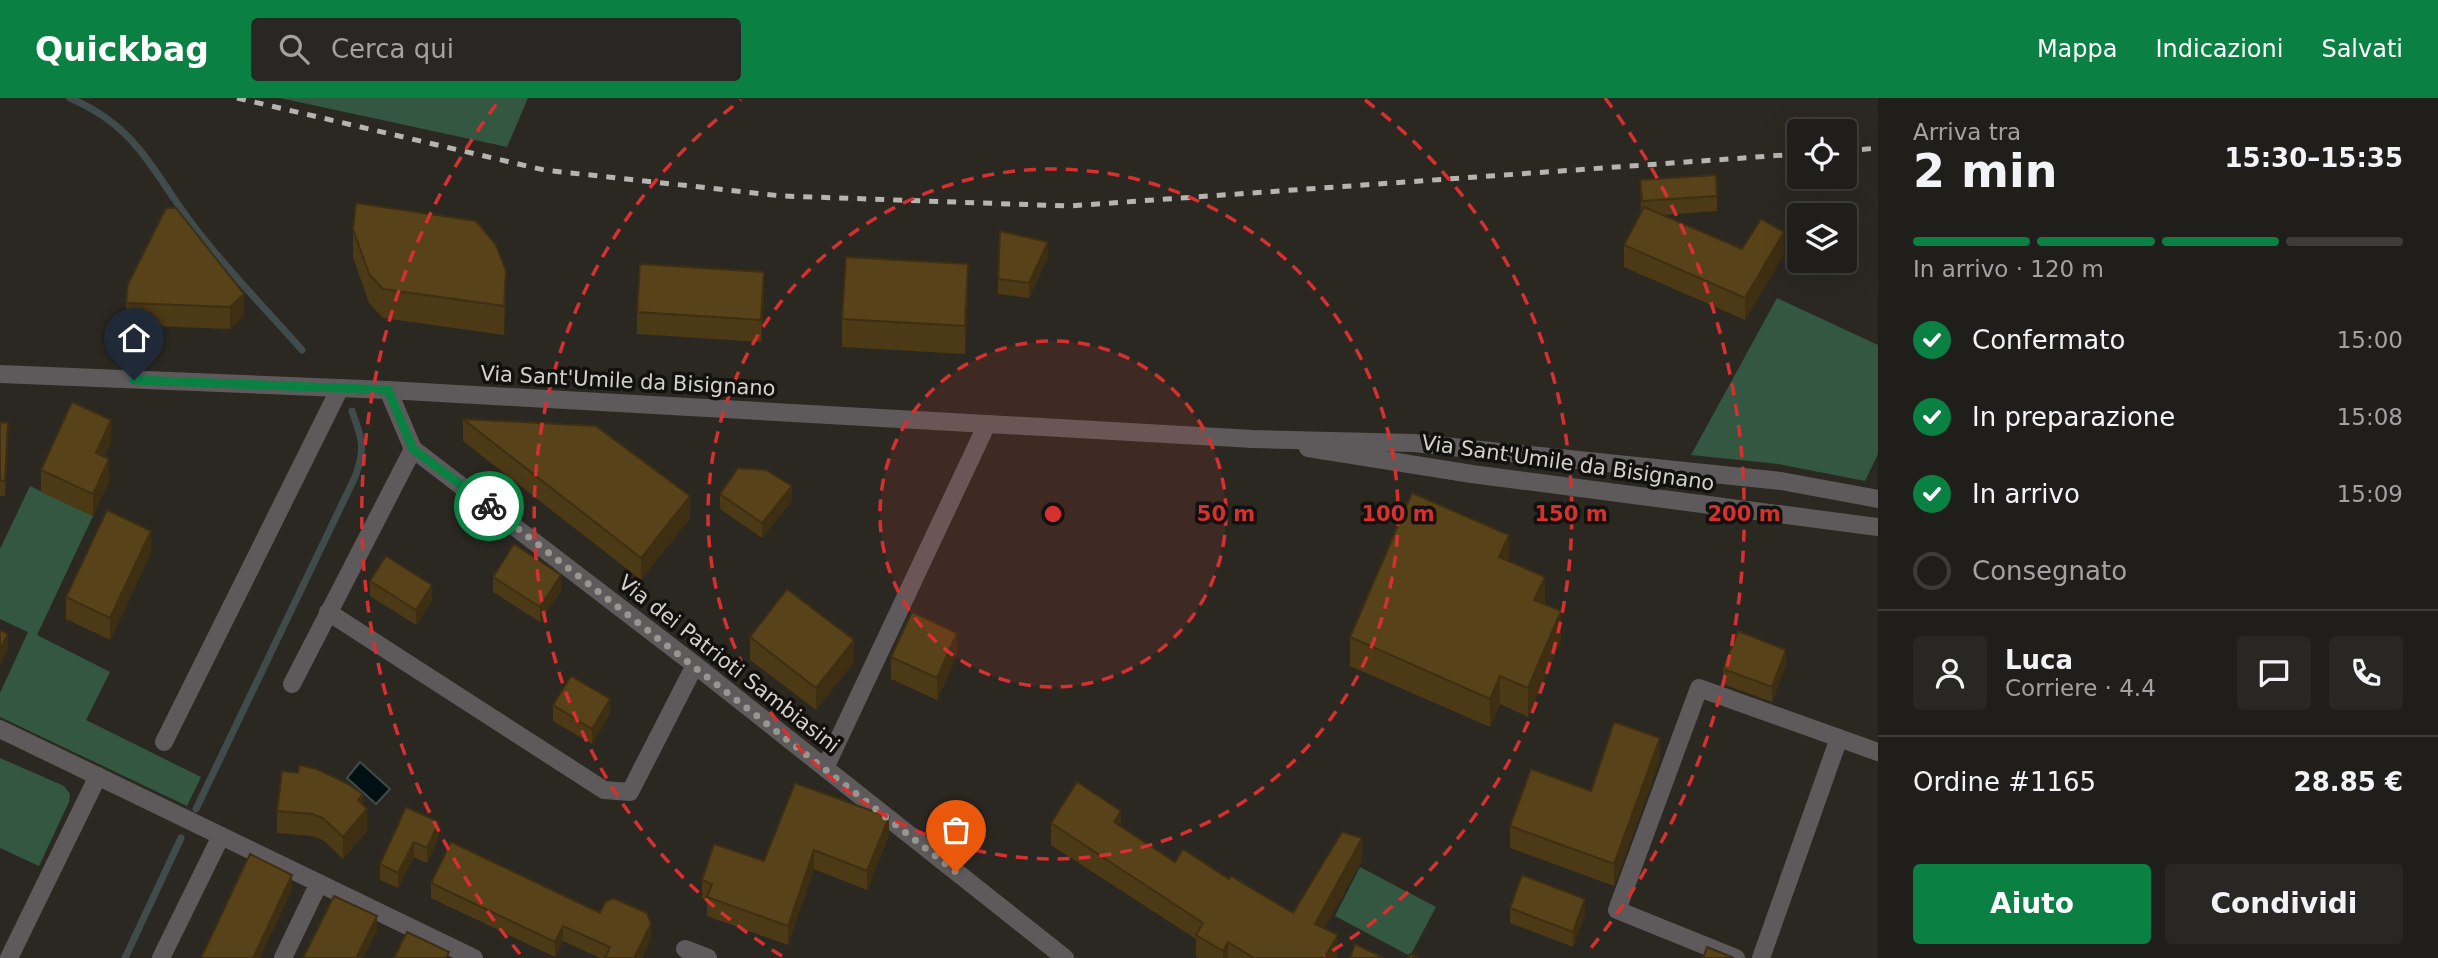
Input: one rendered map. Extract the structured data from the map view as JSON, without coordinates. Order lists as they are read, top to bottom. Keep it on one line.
{"streets":{"street":["Via Sant'Umile da Bisignano","Via dei Patrioti Sambiasini"]},"crossings":[["Via Sant'Umile da Bisignano","Via dei Patrioti Sambiasini"]],"page":{"header":"Quickbag","search":"Cerca qui","nav":["Mappa","Indicazioni","Salvati"],"heading":["2 min","Arriva tra","15:30–15:35"],"panel":["Luca","Corriere · 4.4","Ordine #1165","28.85 €"],"bar":"In arrivo · 120 m","list":[["Confermato","15:00"],["In preparazione","15:08"],["In arrivo","15:09"],"Consegnato"],"buttons":["Aiuto","Condividi"]},"rings":["50 m","100 m","150 m","200 m"]}
